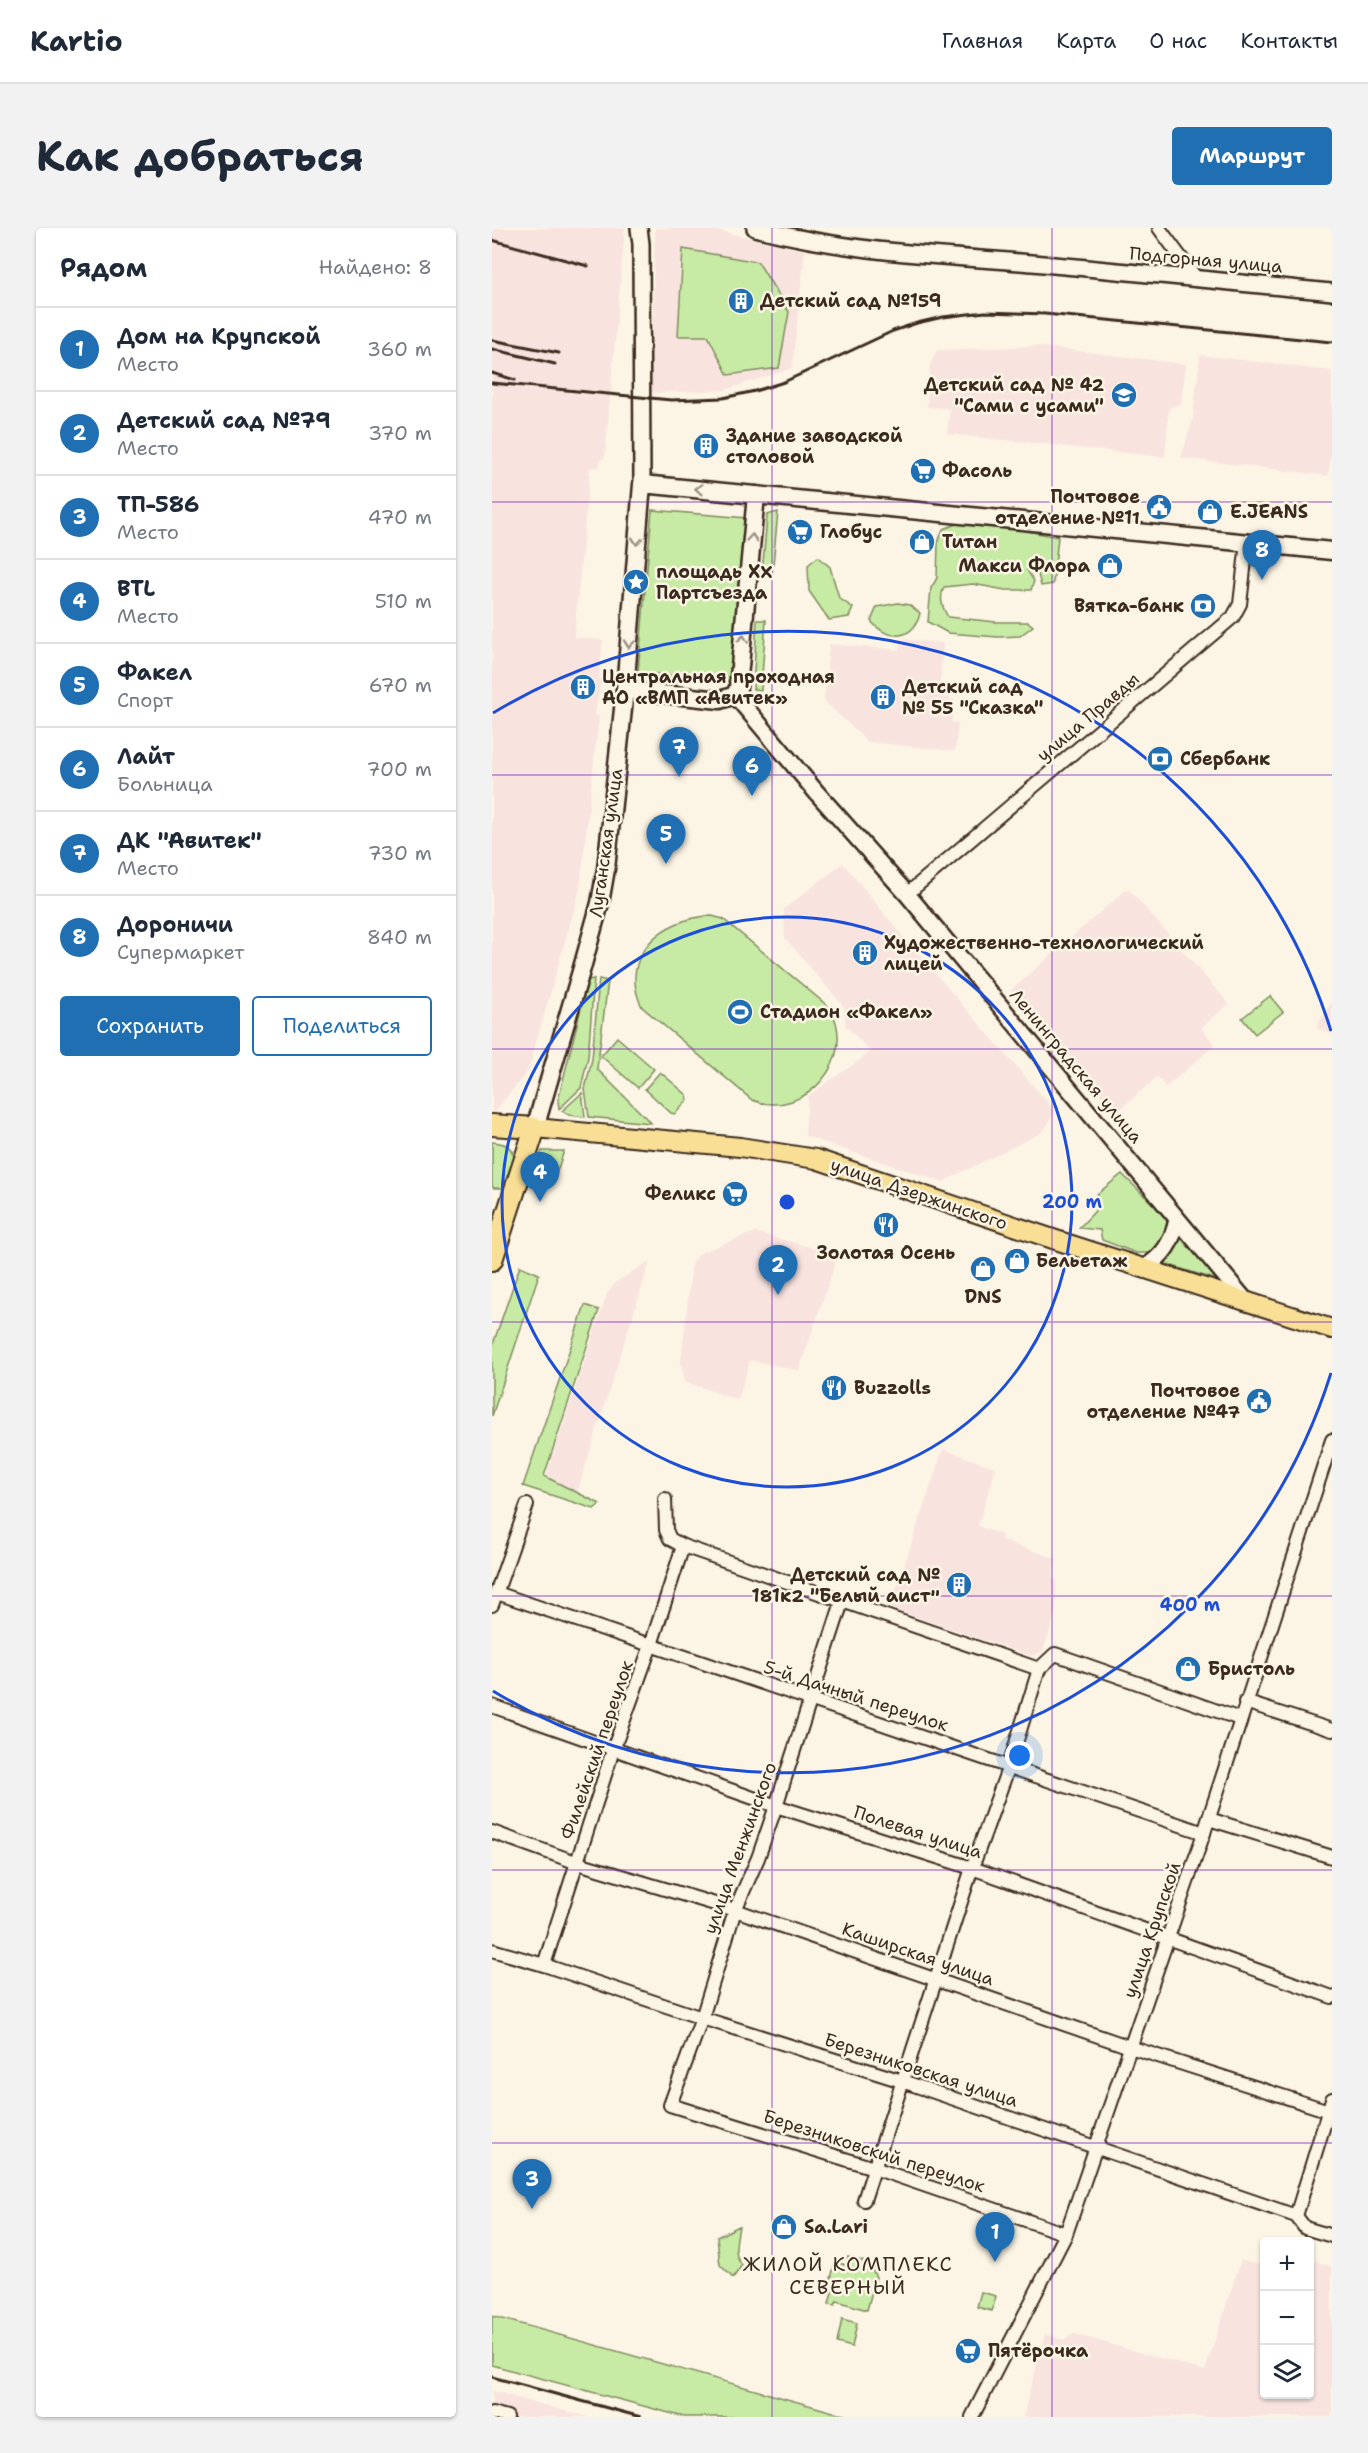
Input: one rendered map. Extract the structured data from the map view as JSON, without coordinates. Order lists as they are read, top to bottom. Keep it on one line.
{"streets":{"highway":["Луганская улица","улица Дзержинского"],"street":["Подгорная улица","улица Правды","Ленинградская улица","5-й Дачный переулок","Филейский переулок","Полевая улица","улица Менжинского","улица Крупской","Каширская улица","Березниковская улица","Березниковский переулок"]},"crossings":[["улица Правды","Ленинградская улица"],["Луганская улица","улица Дзержинского"],["Ленинградская улица","улица Дзержинского"],["5-й Дачный переулок","Филейский переулок"],["5-й Дачный переулок","улица Менжинского"],["5-й Дачный переулок","улица Крупской"],["Филейский переулок","Полевая улица"],["Филейский переулок","Каширская улица"],["Филейский переулок","Березниковская улица"],["Полевая улица","улица Менжинского"],["Полевая улица","улица Крупской"],["улица Менжинского","Каширская улица"],["улица Менжинского","Березниковская улица"],["улица Менжинского","Березниковский переулок"],["улица Крупской","Каширская улица"],["улица Крупской","Березниковская улица"],["улица Крупской","Березниковский переулок"]],"districts":["ЖИЛОЙ КОМПЛЕКС СЕВЕРНЫЙ"],"places":{"building":["Детский сад №159","Здание заводской столовой","Центральная проходная АО «ВМП «Авитек»","Детский сад № 55 \"Сказка\"","Художественно-технологический лицей","Детский сад № 181к2 \"Белый аист\""],"school or university":["Детский сад № 42 \"Сами с усами\""],"supermarket":["Фасоль","Глобус","Феликс","Пятёрочка"],"public building":["Почтовое отделение №11","Почтовое отделение №47"],"shop":["E.JEANS","Титан","Макси Флора","Бельетаж","DNS","Бристоль","Sa.Lari"],"place":["площадь XX Партсъезда"],"bank":["Вятка-банк","Сбербанк"],"sports":["Стадион «Факел»"],"restaurant":["Золотая Осень","Buzzolls"]},"page":{"header":"Kartio","nav":["Главная","Карта","О нас","Контакты"],"buttons":["Маршрут",["Сохранить","Поделиться"]],"title":"Как добраться","heading":["Рядом","Найдено: 8"],"list":[{"mark":"1","name":"Дом на Крупской","note":"Место","value":"360 m"},{"mark":"2","name":"Детский сад №79","note":"Место","value":"370 m"},{"mark":"3","name":"ТП-586","note":"Место","value":"470 m"},{"mark":"4","name":"BTL","note":"Место","value":"510 m"},{"mark":"5","name":"Факел","note":"Спорт","value":"670 m"},{"mark":"6","name":"Лайт","note":"Больница","value":"700 m"},{"mark":"7","name":"ДК \"Авитек\"","note":"Место","value":"730 m"},{"mark":"8","name":"Дороничи","note":"Супермаркет","value":"840 m"}],"pins":["8","7","6","5","4","2","3","1"],"map_buttons":["+","−"]},"rings":["200 m","400 m"]}
